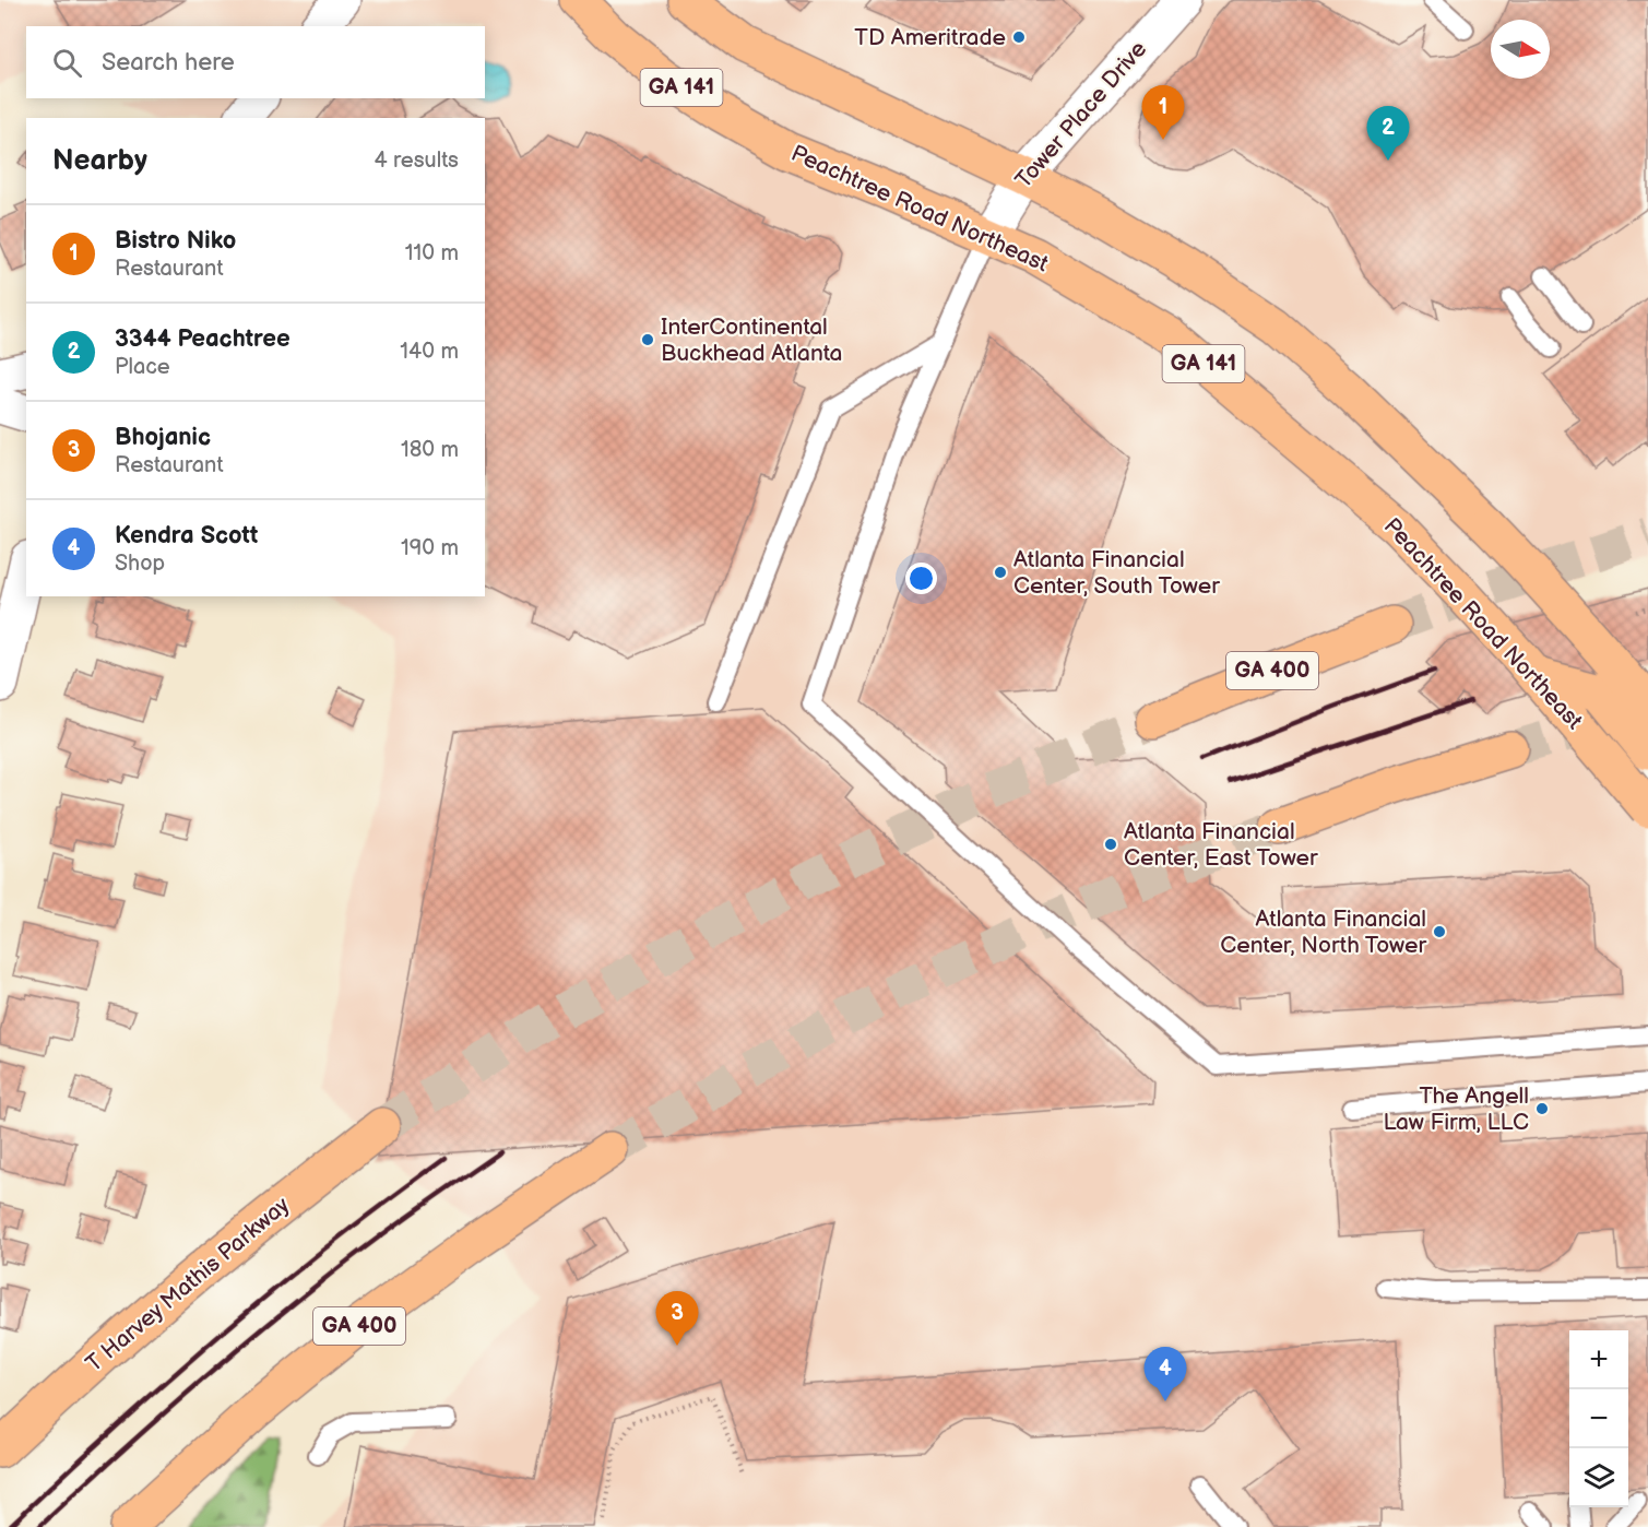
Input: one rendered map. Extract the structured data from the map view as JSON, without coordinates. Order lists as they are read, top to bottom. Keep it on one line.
{"streets":{"main road":["GA 141","Peachtree Road Northeast","GA 400","T Harvey Mathis Parkway"],"street":["Tower Place Drive"]},"crossings":[["GA 141","Tower Place Drive"],["Tower Place Drive","Peachtree Road Northeast"]],"places":["TD Ameritrade","InterContinental Buckhead Atlanta","Atlanta Financial Center, South Tower","Atlanta Financial Center, East Tower","Atlanta Financial Center, North Tower","The Angell Law Firm, LLC"],"north":"right","page":{"search":"Search here","pins":["1","2","3","4"],"heading":["Nearby","4 results"],"list":[{"mark":"1","name":"Bistro Niko","note":"Restaurant","value":"110 m"},{"mark":"2","name":"3344 Peachtree","note":"Place","value":"140 m"},{"mark":"3","name":"Bhojanic","note":"Restaurant","value":"180 m"},{"mark":"4","name":"Kendra Scott","note":"Shop","value":"190 m"}],"map_buttons":["+","−"]}}
